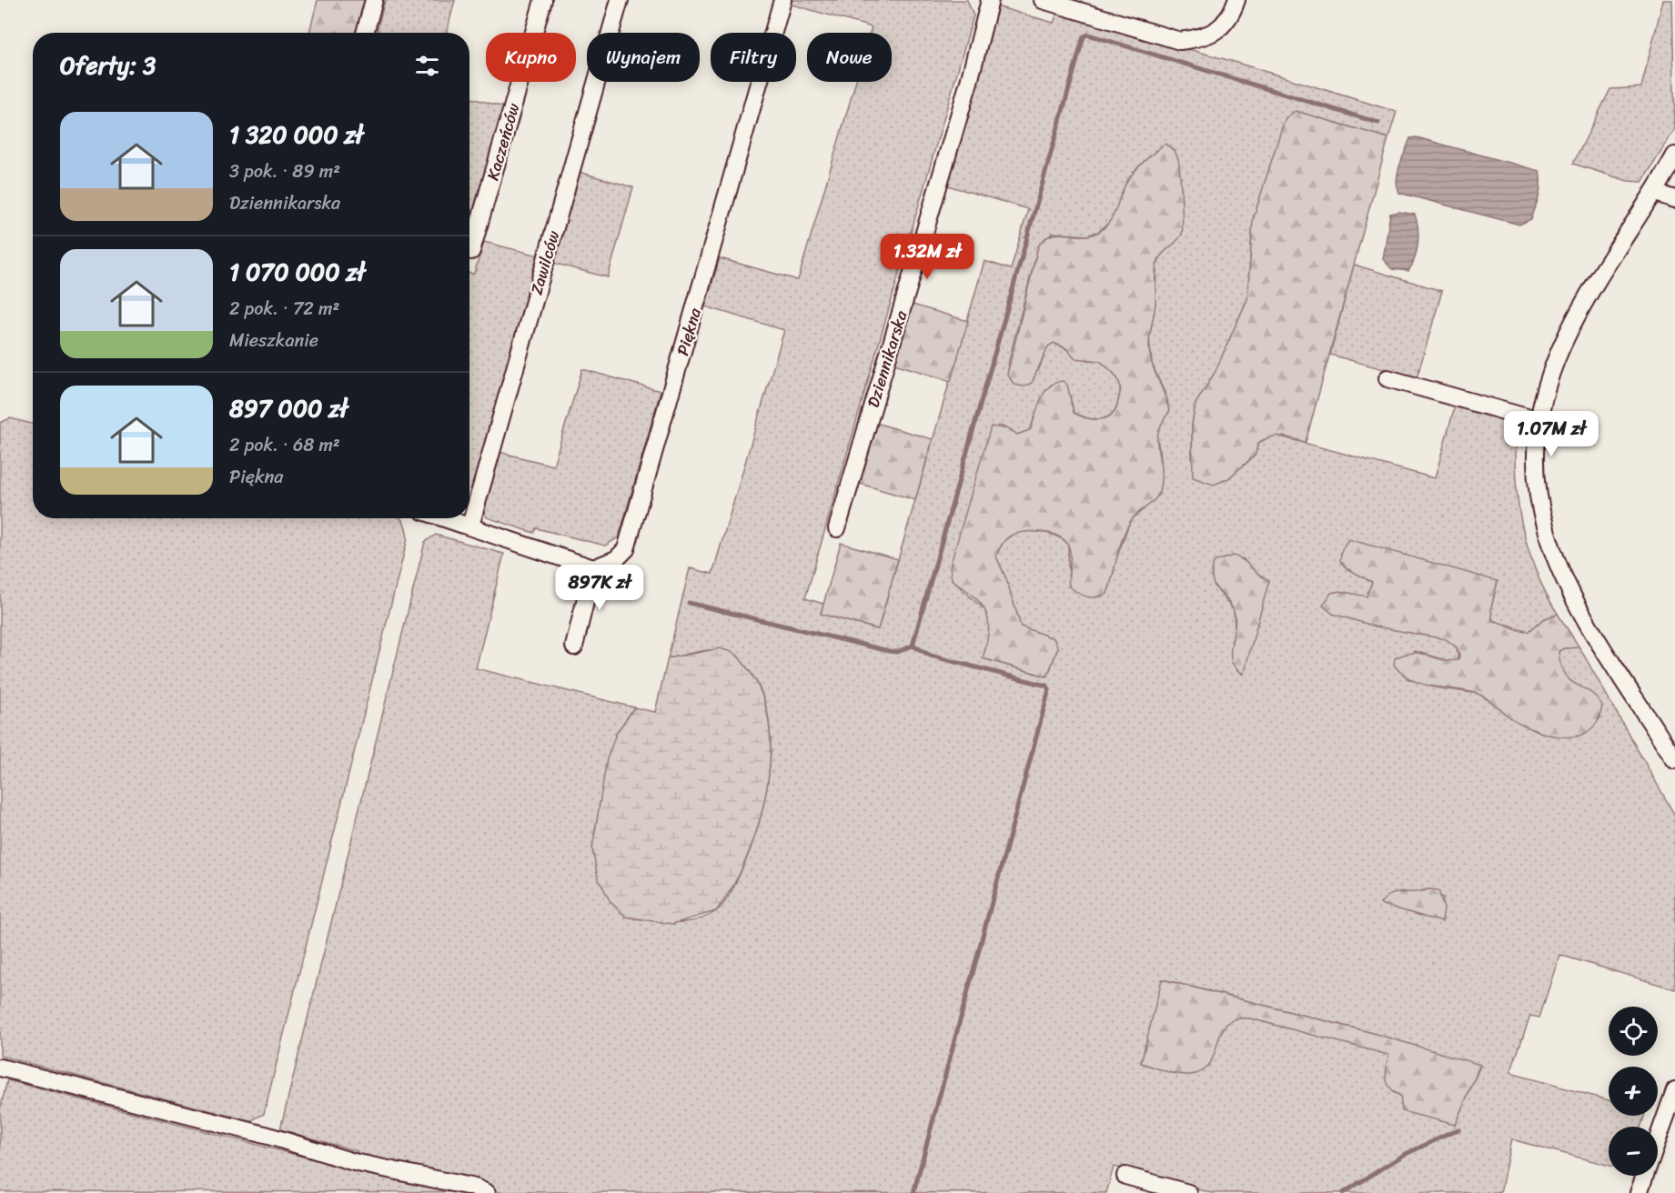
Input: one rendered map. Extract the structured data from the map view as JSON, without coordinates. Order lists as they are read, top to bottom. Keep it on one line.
{"streets":{"street":["Kaczeńców","Zawilców","Piękna","Dziennikarska"]},"page":{"chip":["Kupno","Wynajem","Filtry","Nowe"],"heading":"Oferty: 3","list":[{"name":"1 320 000 zł","note":"3 pok. · 89 m² · Dziennikarska"},{"name":"1 070 000 zł","note":"2 pok. · 72 m² · Mieszkanie"},{"name":"897 000 zł","note":"2 pok. · 68 m² · Piękna"}],"price":["1.32M zł","1.07M zł","897K zł"],"map_buttons":["+","−"]}}
